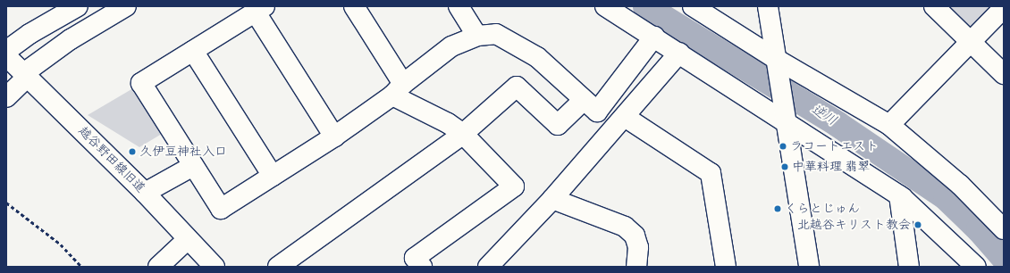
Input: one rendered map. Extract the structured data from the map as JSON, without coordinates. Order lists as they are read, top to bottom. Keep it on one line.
{"streets":{"street":["越谷野田線旧道"]},"water":["逆川"],"places":["ラコートエスト","久伊豆神社入口","中華料理 翡翠","くらとじゅん","北越谷キリスト教会"]}
